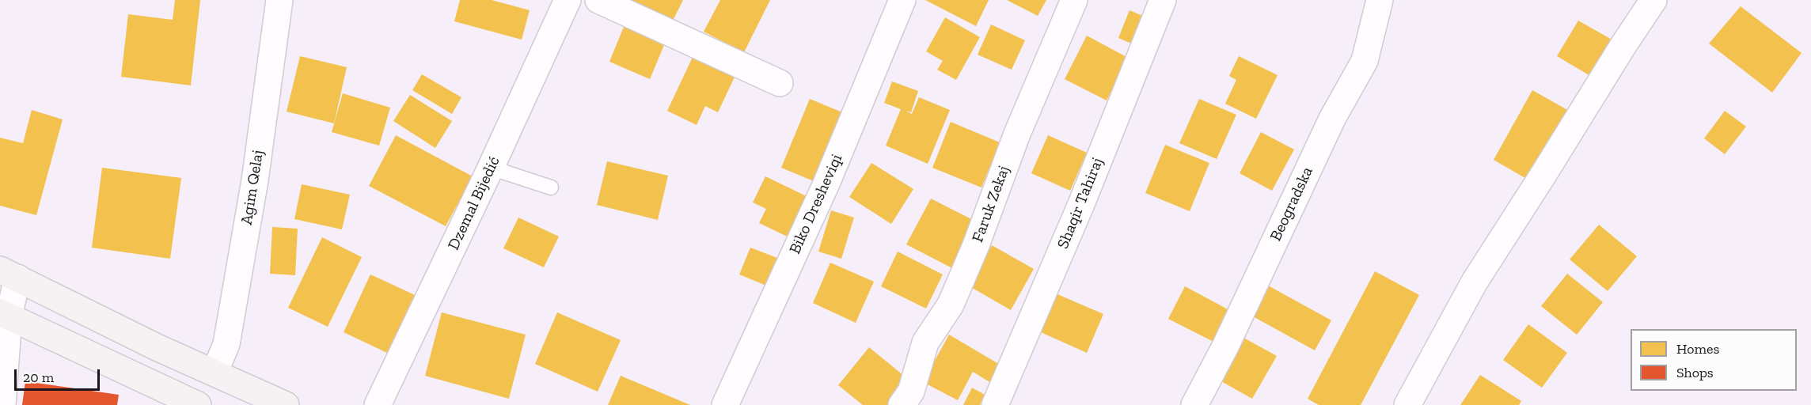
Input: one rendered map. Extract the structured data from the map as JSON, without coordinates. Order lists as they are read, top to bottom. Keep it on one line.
{"streets":{"street":["Agim Qelaj","Dzemal Bijedić","Shaqir Tahiraj","Biko Dresheviqi","Faruk Zekaj","Beogradska"]},"legend":["Homes","Shops"],"scale_bar":"20 m"}
